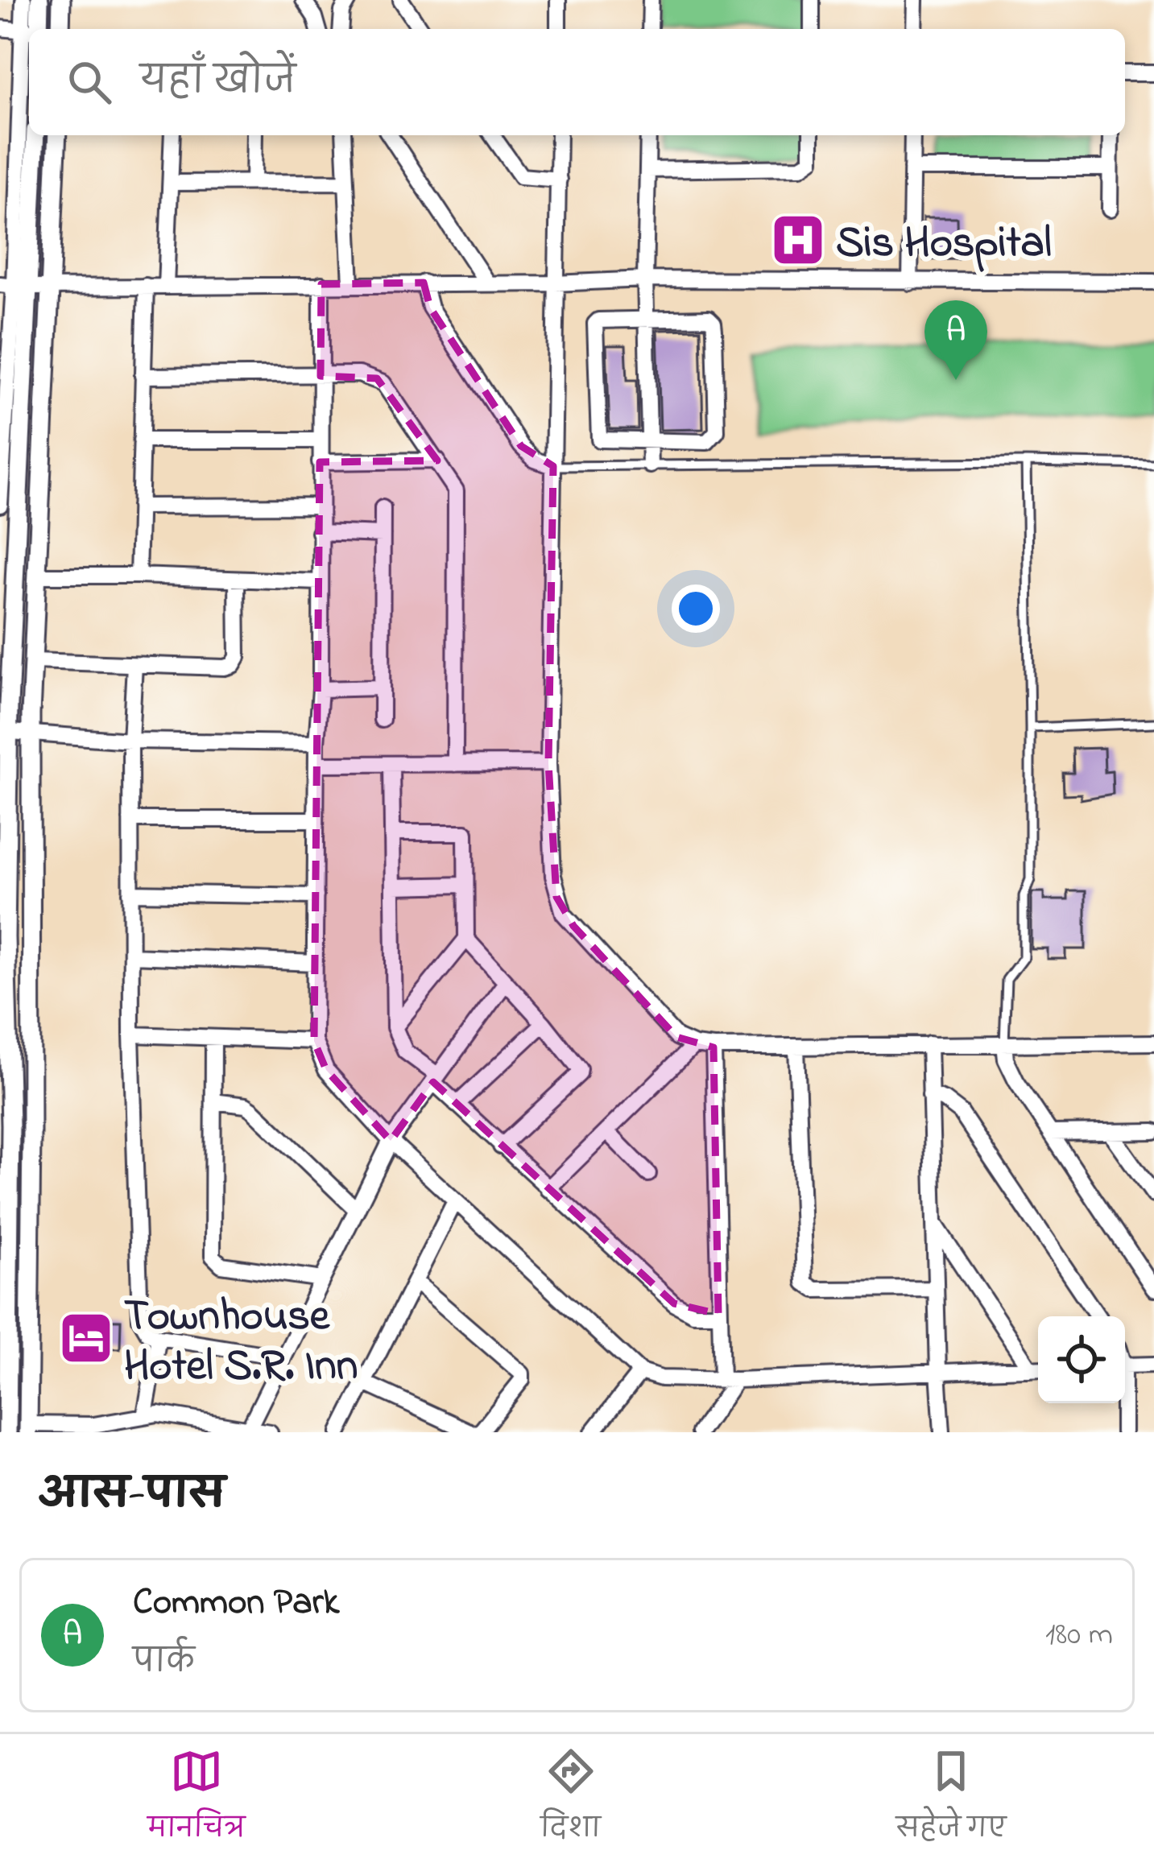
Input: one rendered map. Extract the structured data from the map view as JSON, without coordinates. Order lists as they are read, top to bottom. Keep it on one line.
{"places":{"hospital":["Sis Hospital"],"hotel":["Townhouse Hotel S.R. Inn"]},"page":{"search":"यहाँ खोजें","pins":"A","heading":"आस-पास","list":[{"mark":"A","name":"Common Park","note":"पार्क","value":"180 m"}],"nav":["मानचित्र","दिशा","सहेजे गए"]}}
